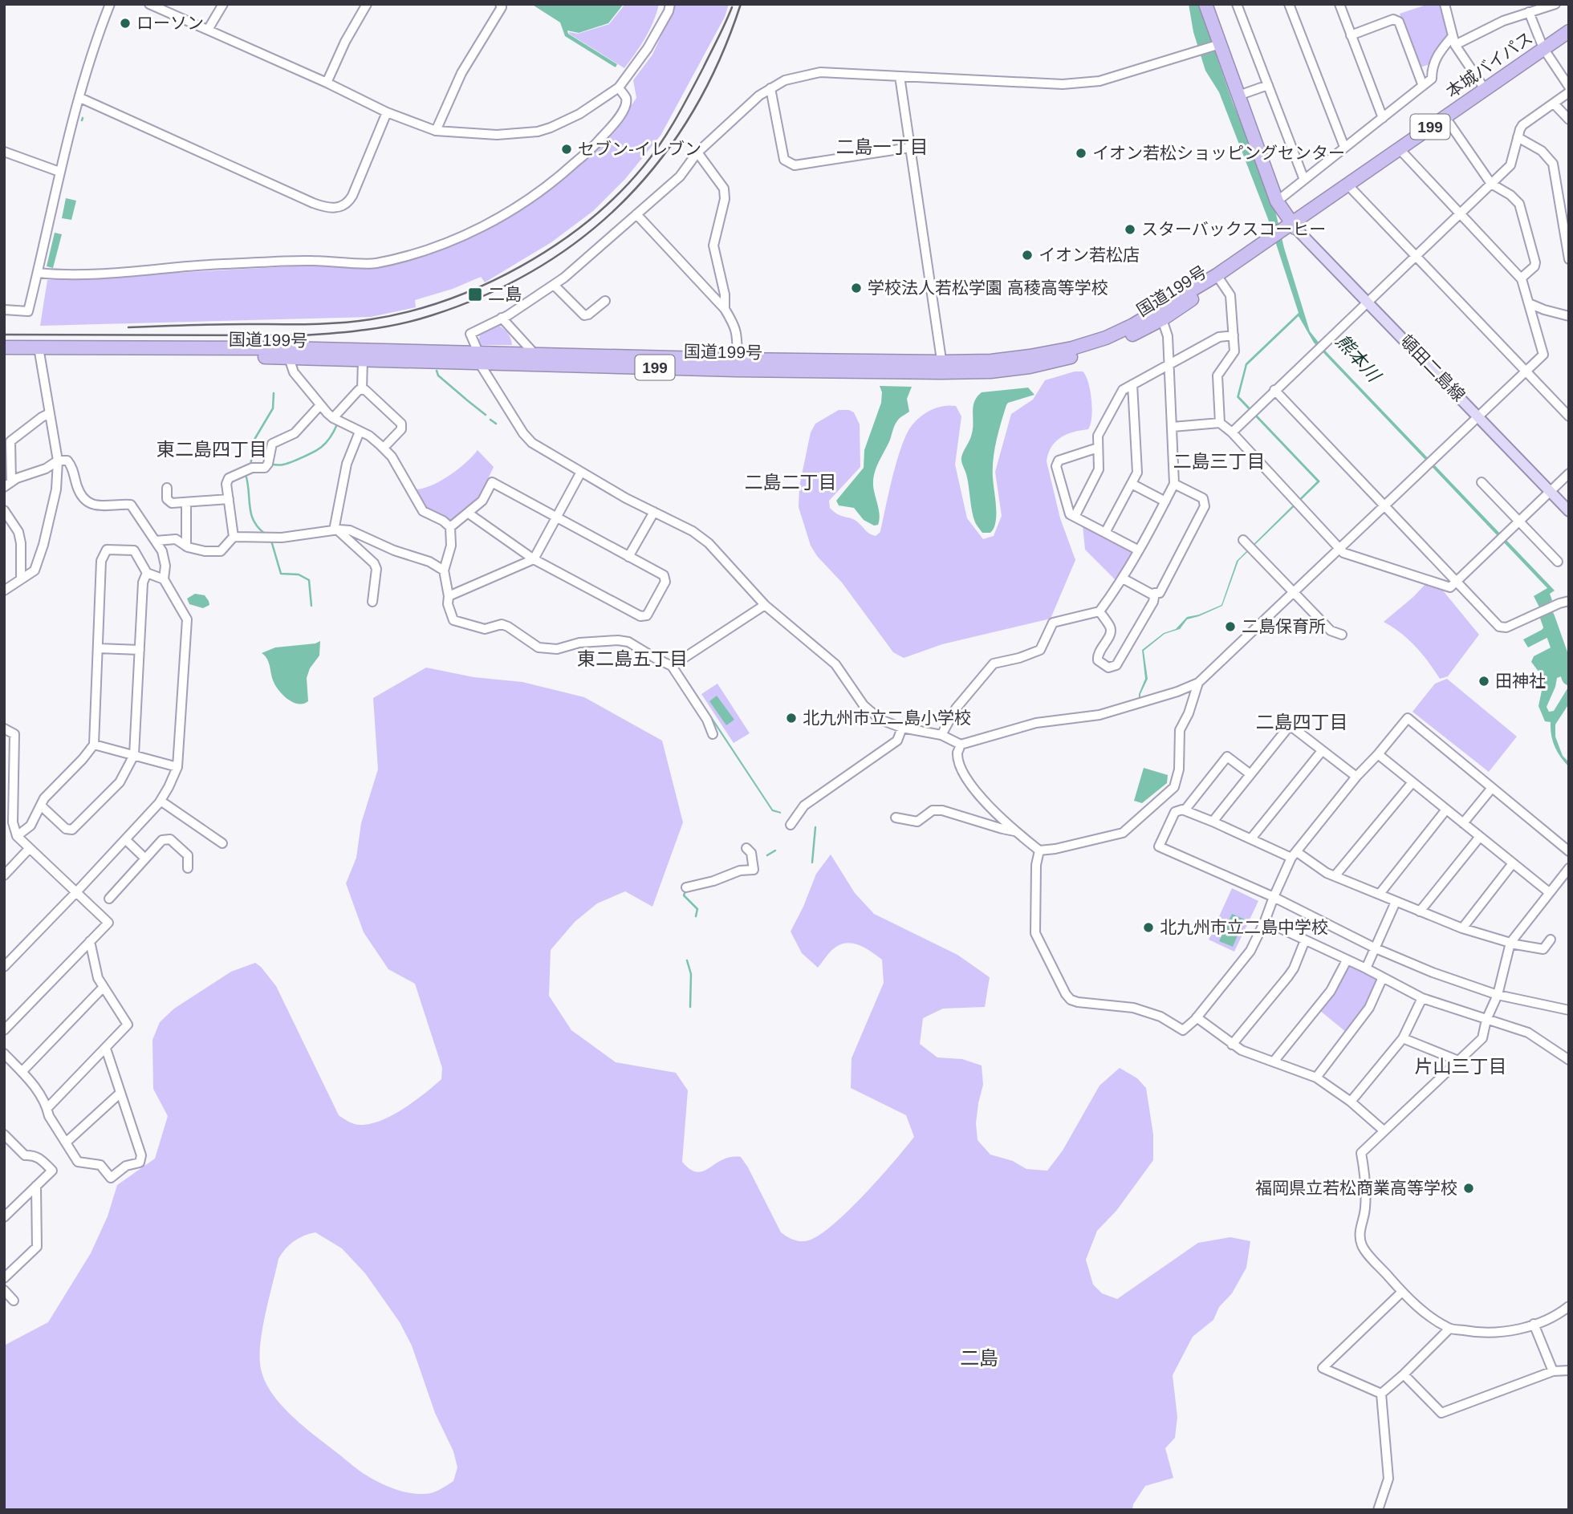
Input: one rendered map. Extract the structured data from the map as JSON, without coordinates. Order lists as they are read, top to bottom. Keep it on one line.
{"streets":{"highway":["本城バイパス","199","国道199号"],"main road":["頓田二島線"]},"crossings":[["本城バイパス","国道199号"],["本城バイパス","頓田二島線"],["国道199号","頓田二島線"]],"districts":["二島一丁目","東二島四丁目","二島三丁目","二島二丁目","東二島五丁目","二島四丁目","片山三丁目","二島"],"water":["熊本川"],"places":{"other":["ローソン","セブン-イレブン","イオン若松ショッピングセンター","スターバックスコーヒー","イオン若松店","学校法人若松学園 高稜高等学校","二島保育所","田神社","北九州市立二島小学校","北九州市立二島中学校","福岡県立若松商業高等学校"],"transit":["二島"]}}
